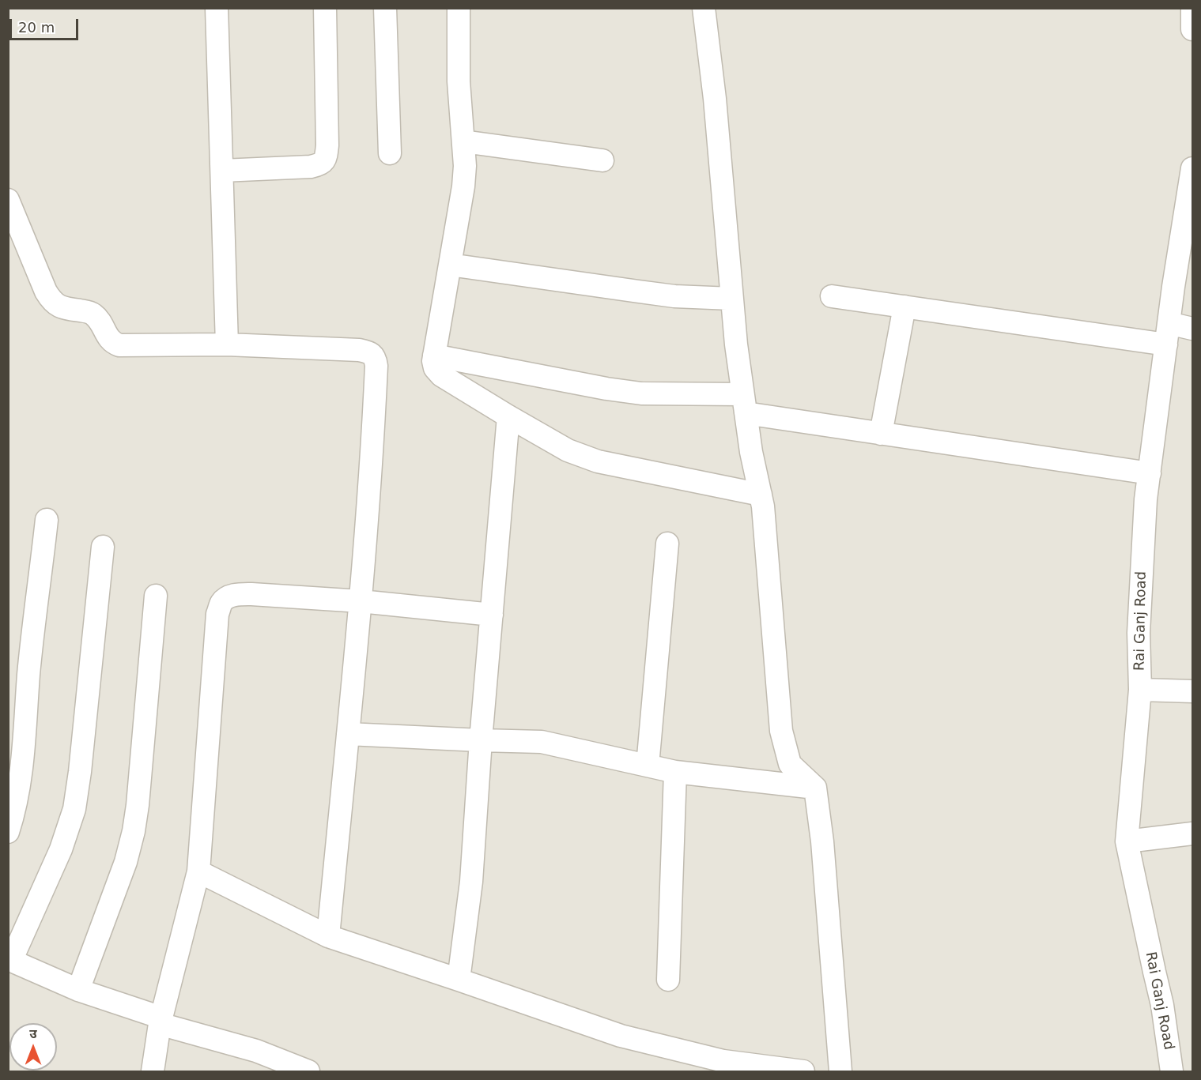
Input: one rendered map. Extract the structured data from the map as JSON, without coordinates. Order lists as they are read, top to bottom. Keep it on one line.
{"streets":{"street":["Rai Ganj Road"]},"scale_bar":"20 m","north":"top"}
